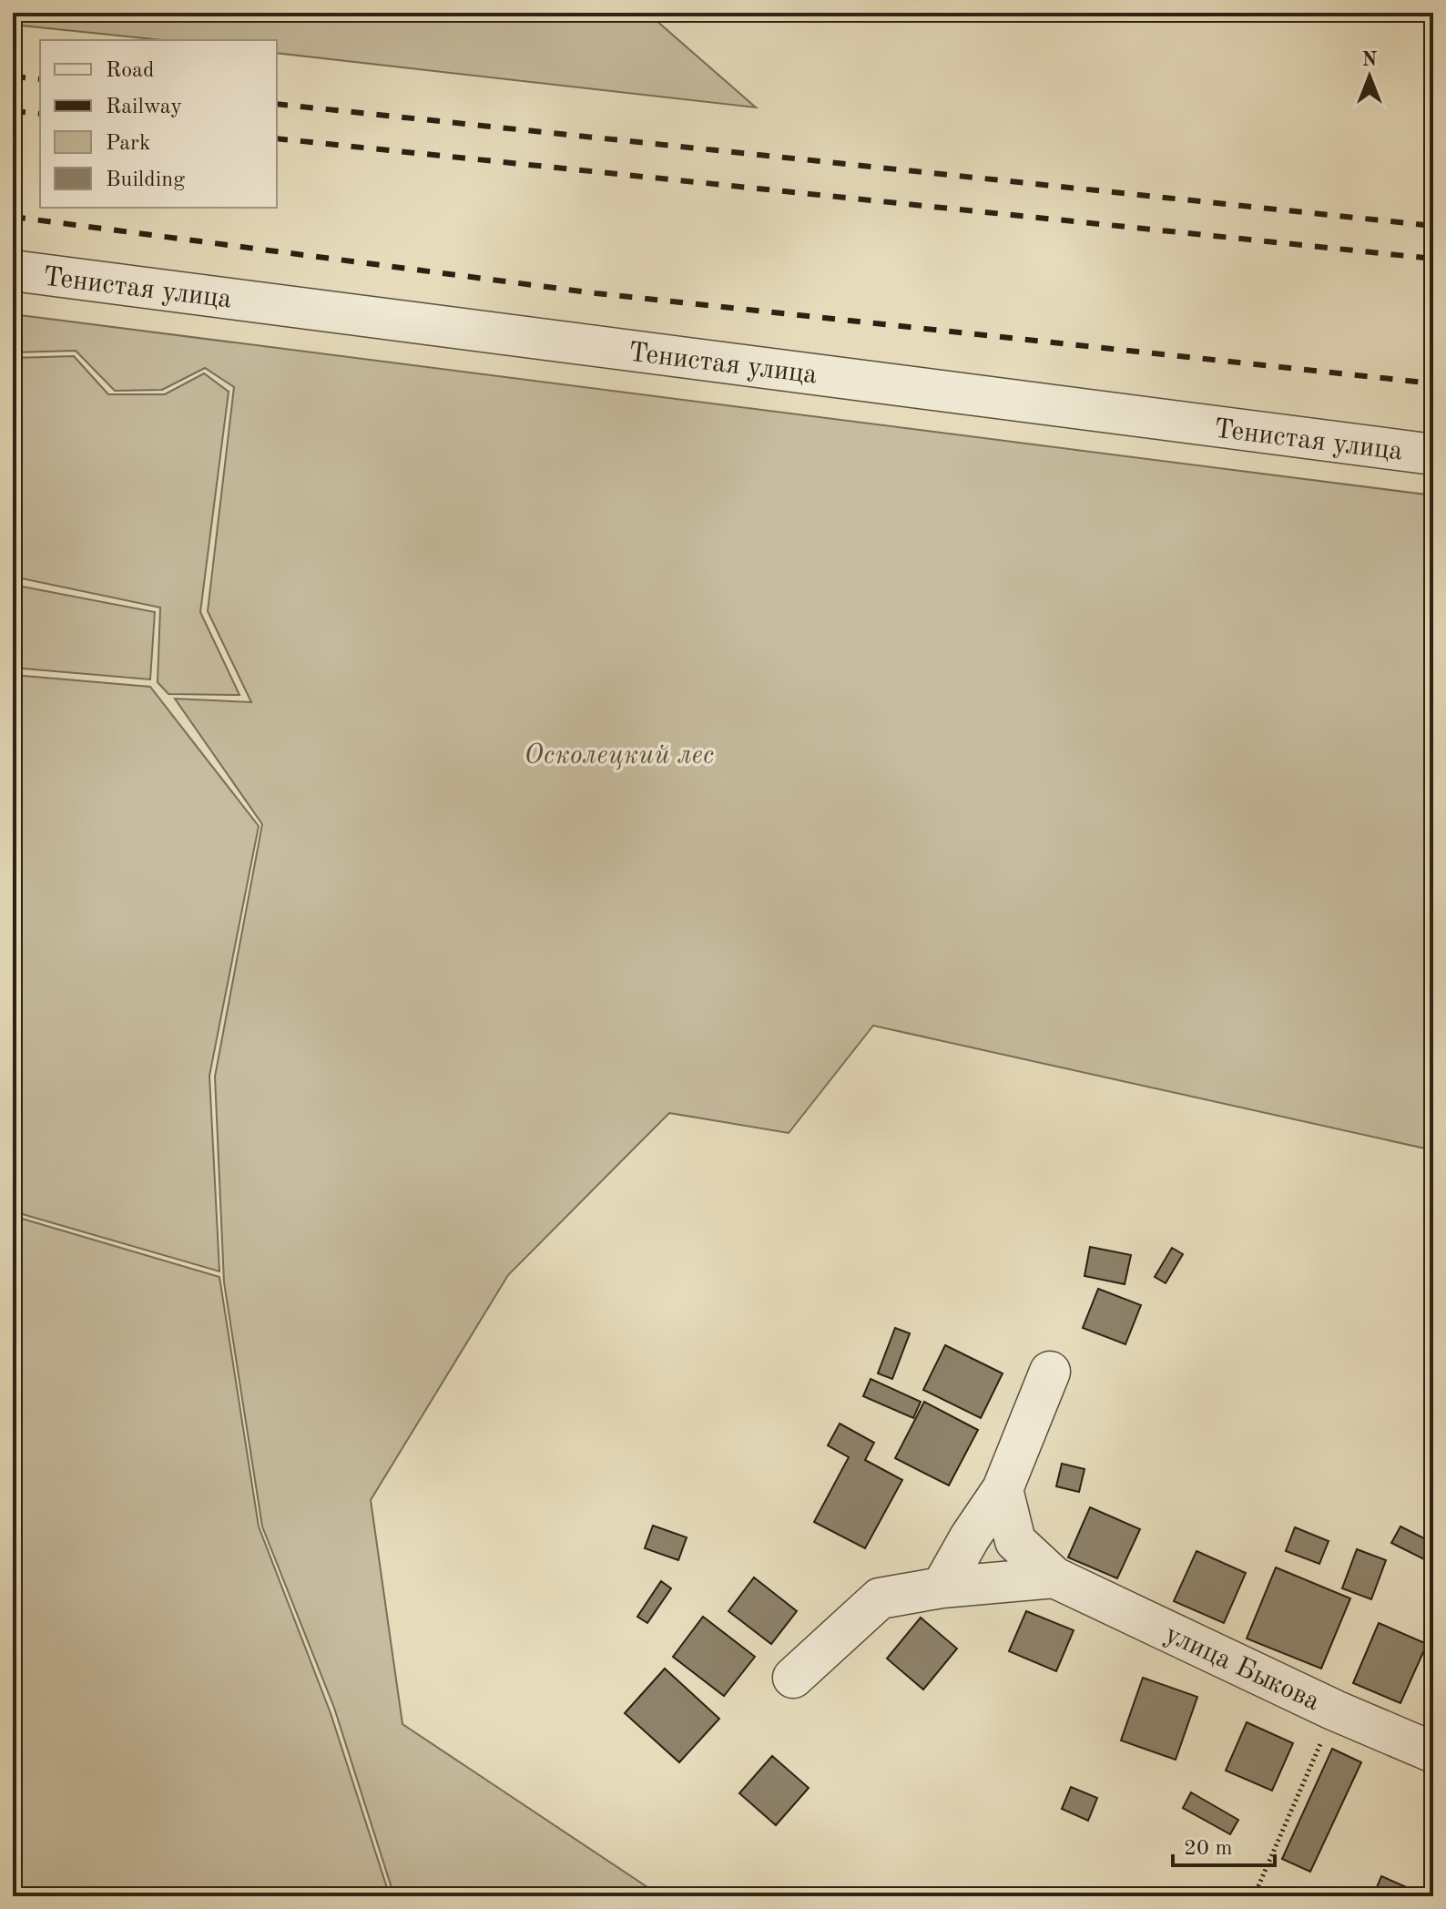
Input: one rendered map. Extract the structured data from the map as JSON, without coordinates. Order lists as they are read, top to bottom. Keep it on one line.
{"streets":{"street":["Тенистая улица","улица Быкова"]},"parks":["Осколецкий лес"],"legend":["Road","Railway","Park","Building"],"scale_bar":"20 m","north":"top"}
